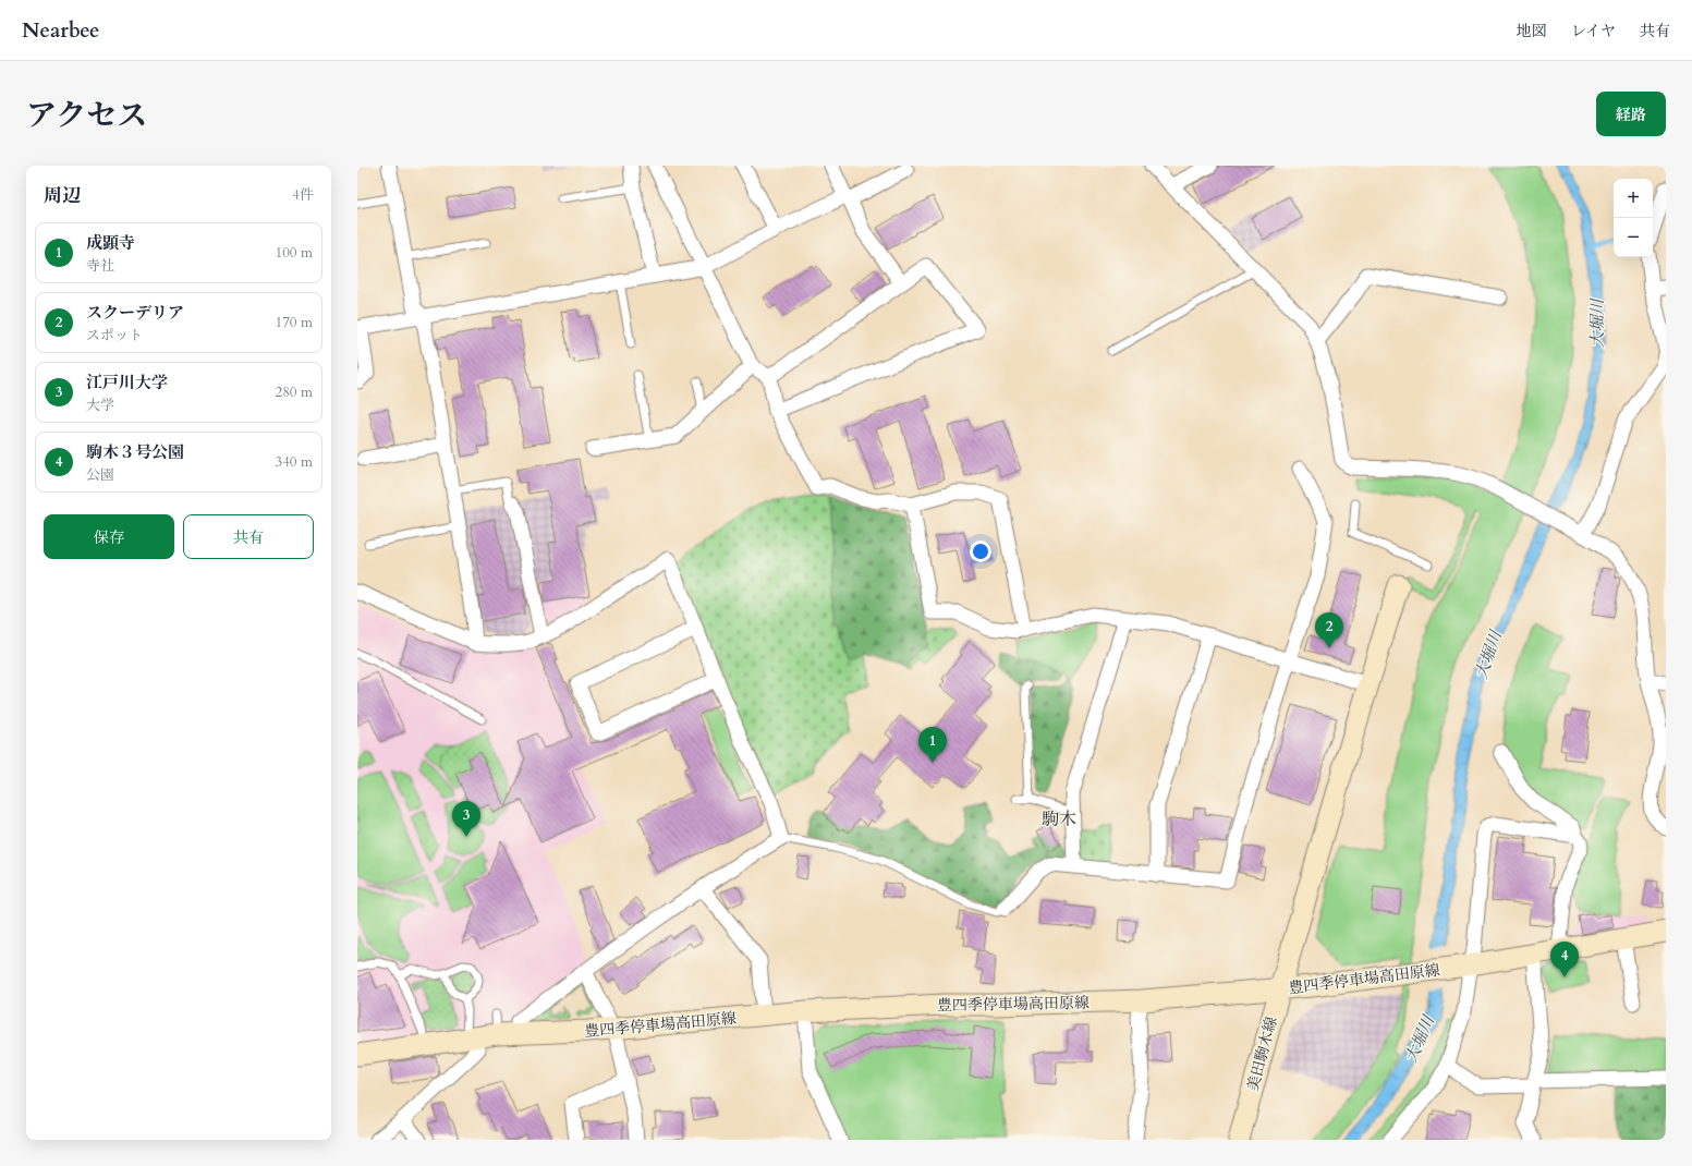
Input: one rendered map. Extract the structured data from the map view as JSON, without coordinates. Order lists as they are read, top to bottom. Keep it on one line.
{"streets":{"main road":["豊四季停車場高田原線","美田駒木線"]},"crossings":[["豊四季停車場高田原線","美田駒木線"]],"districts":["駒木"],"water":["大堀川"],"page":{"header":"Nearbee","nav":["地図","レイヤ","共有"],"title":"アクセス","buttons":["経路",["保存","共有"]],"heading":["周辺","4件"],"map_buttons":["+","−"],"list":[{"mark":"1","name":"成顕寺","note":"寺社","value":"100 m"},{"mark":"2","name":"スクーデリア","note":"スポット","value":"170 m"},{"mark":"3","name":"江戸川大学","note":"大学","value":"280 m"},{"mark":"4","name":"駒木３号公園","note":"公園","value":"340 m"}],"pins":["2","1","3","4"]}}
